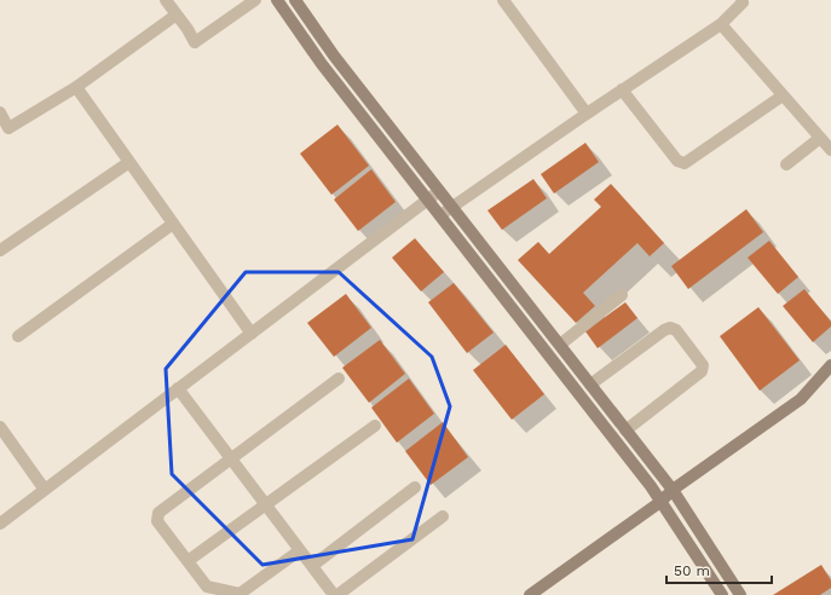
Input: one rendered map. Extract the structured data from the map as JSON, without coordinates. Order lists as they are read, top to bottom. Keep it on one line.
{"scale_bar":"50 m"}
